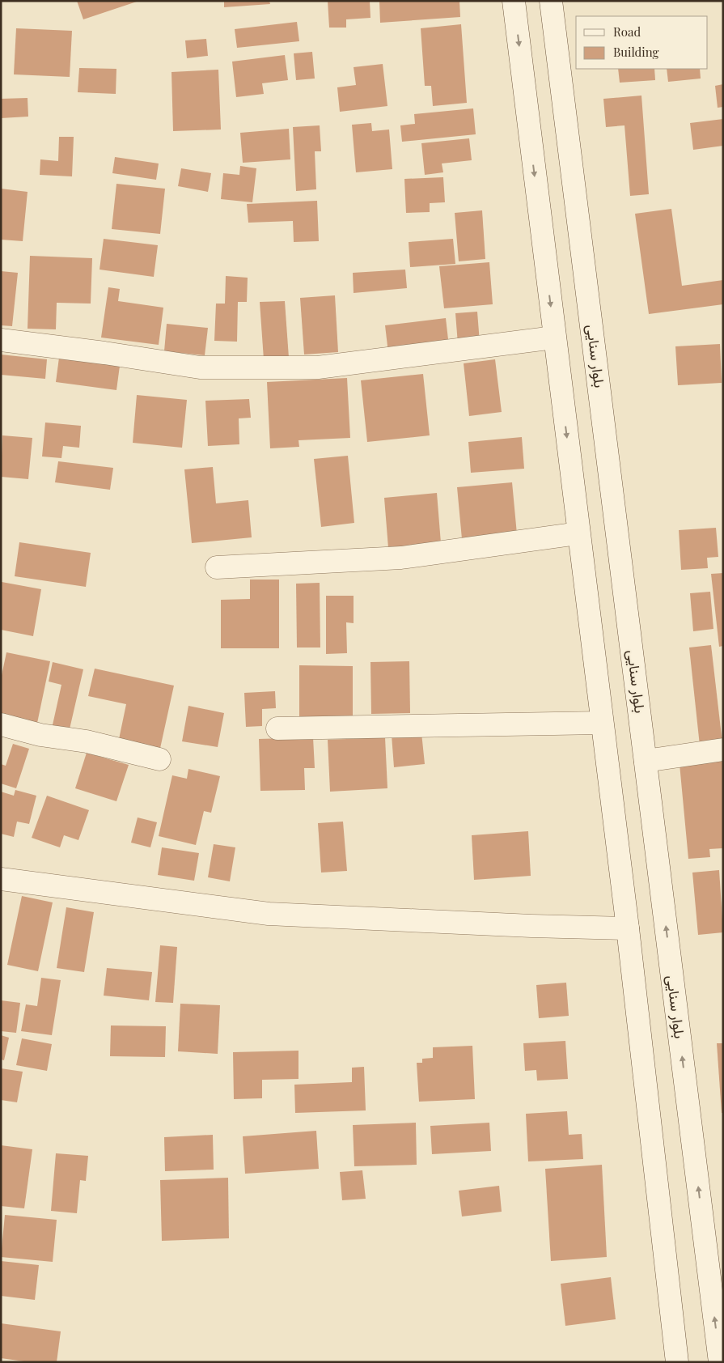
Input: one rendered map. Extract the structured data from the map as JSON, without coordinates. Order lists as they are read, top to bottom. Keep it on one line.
{"streets":{"main road":["بلوار سنایی"]},"legend":["Road","Building"]}
